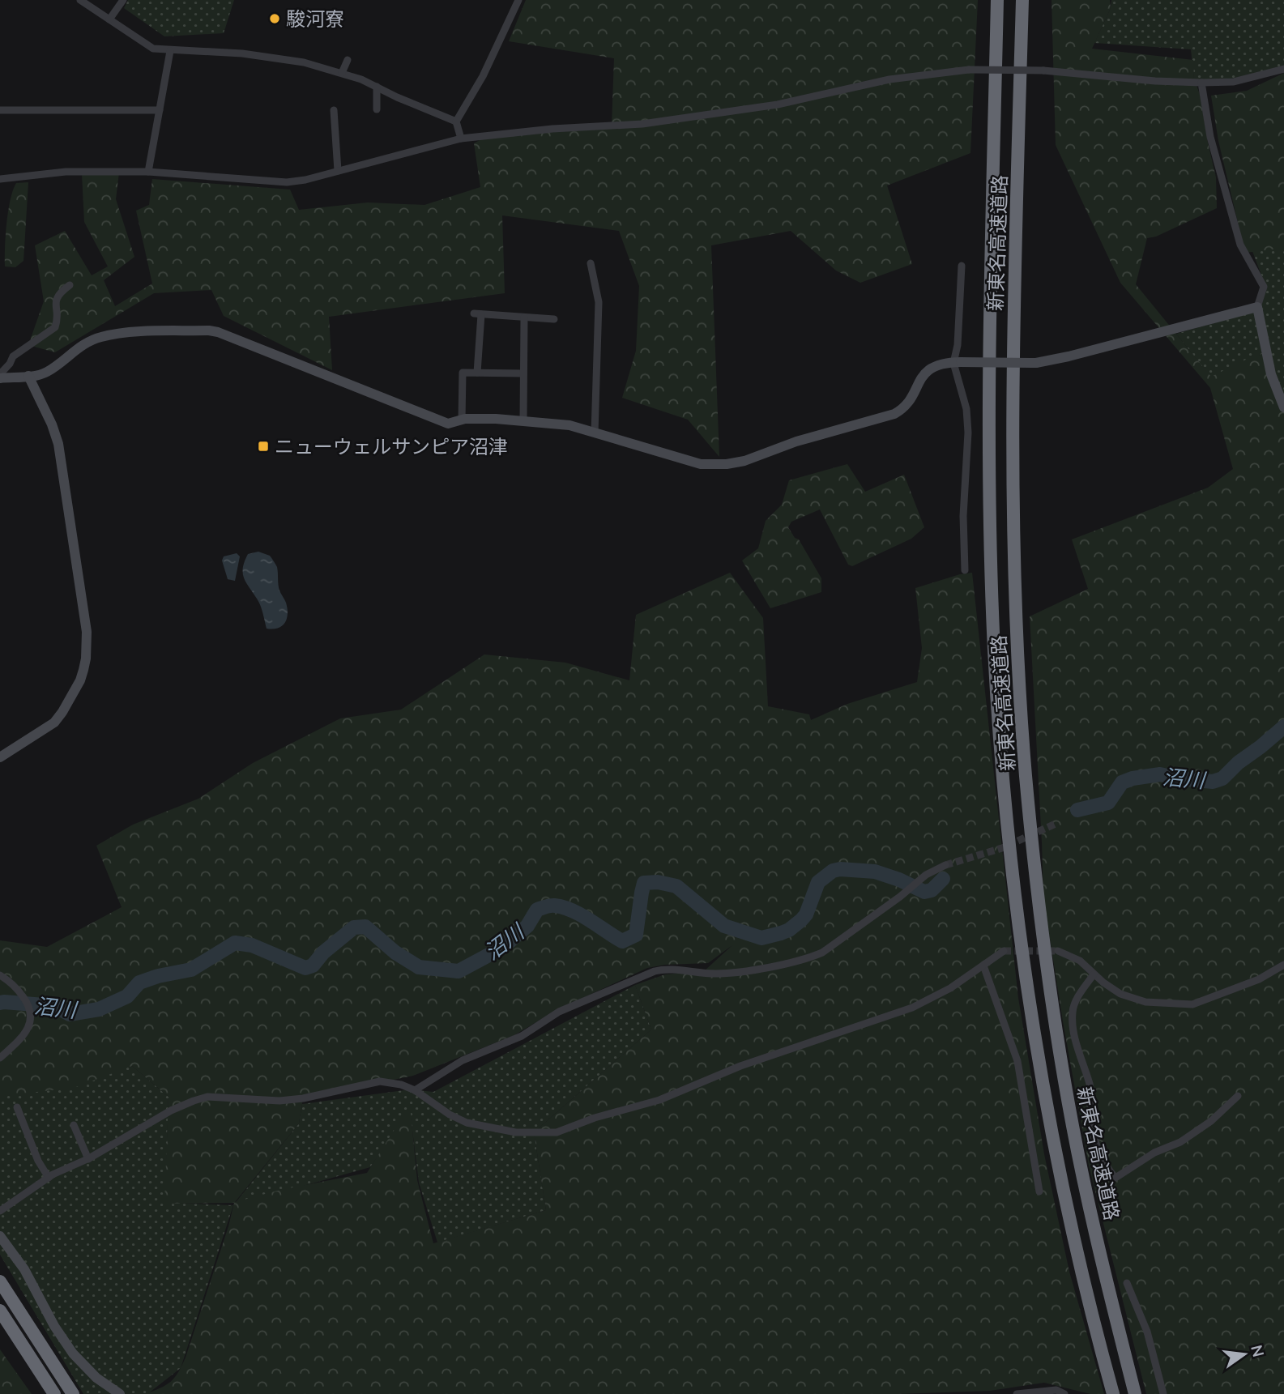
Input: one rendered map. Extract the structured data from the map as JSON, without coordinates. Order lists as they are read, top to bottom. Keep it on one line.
{"streets":{"highway":["新東名高速道路"]},"water":["沼川"],"places":{"other":["駿河寮"],"transit":["ニューウェルサンピア沼津"]},"north":"right"}
